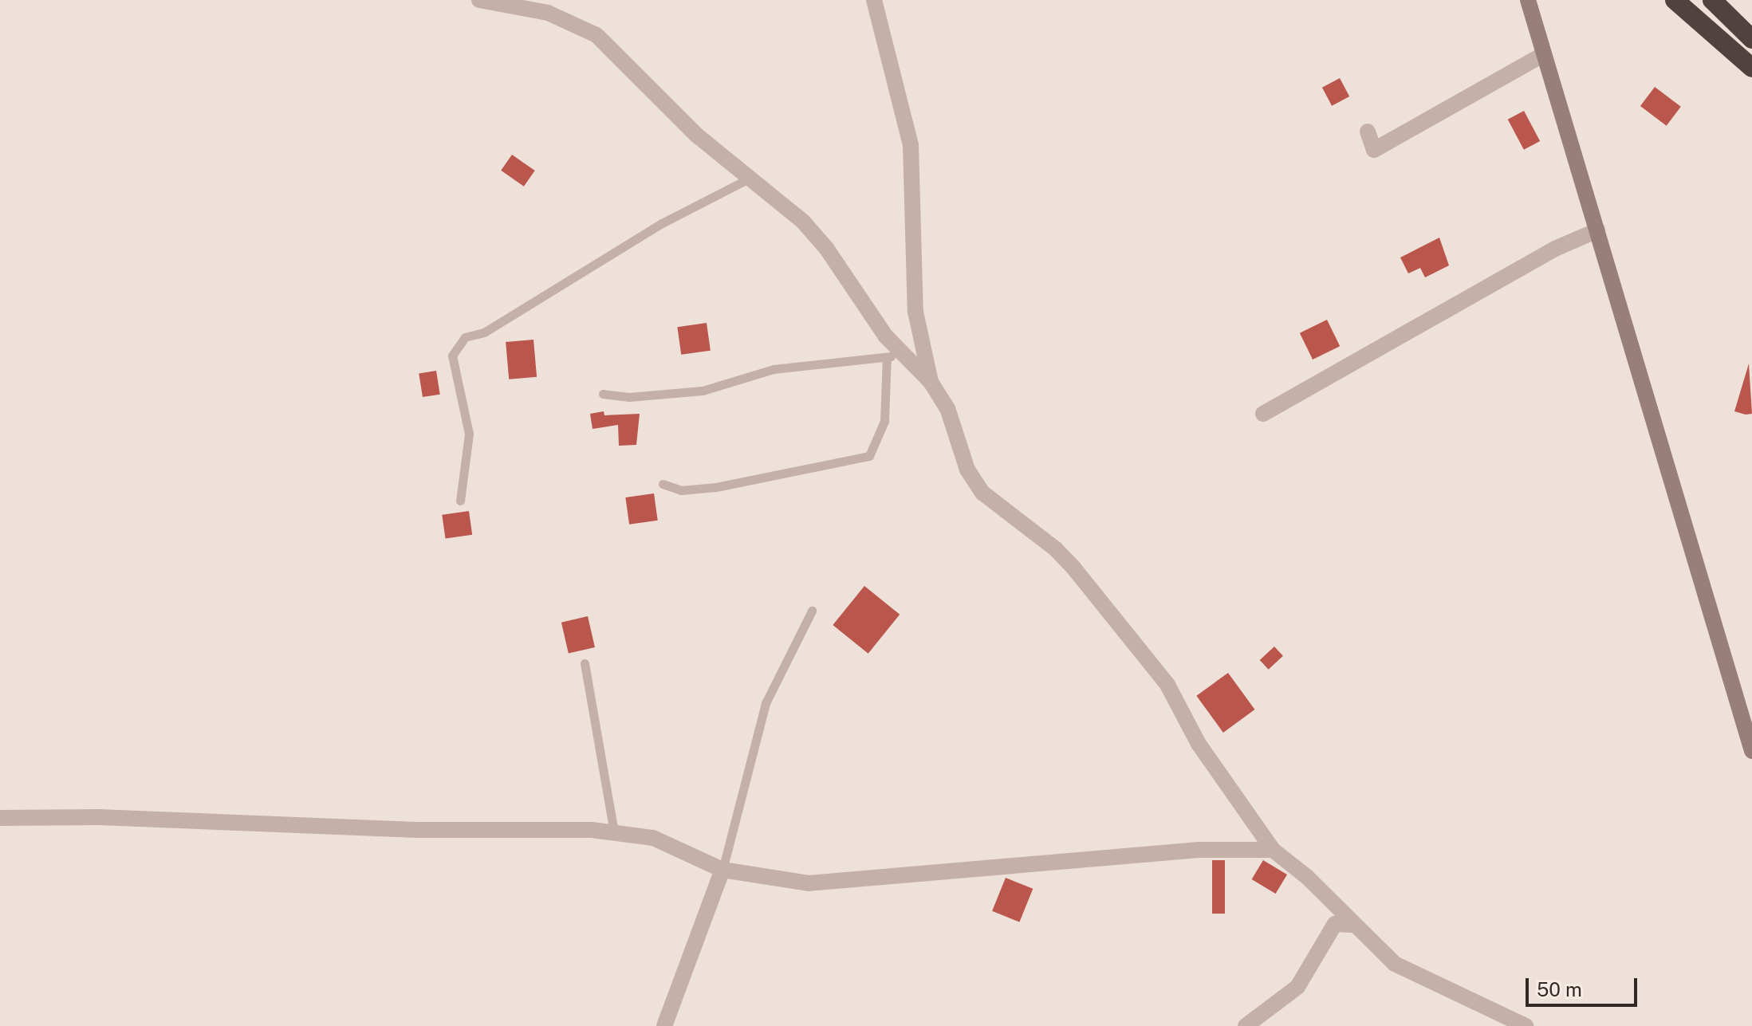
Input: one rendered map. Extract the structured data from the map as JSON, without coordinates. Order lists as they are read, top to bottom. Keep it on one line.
{"scale_bar":"50 m"}
